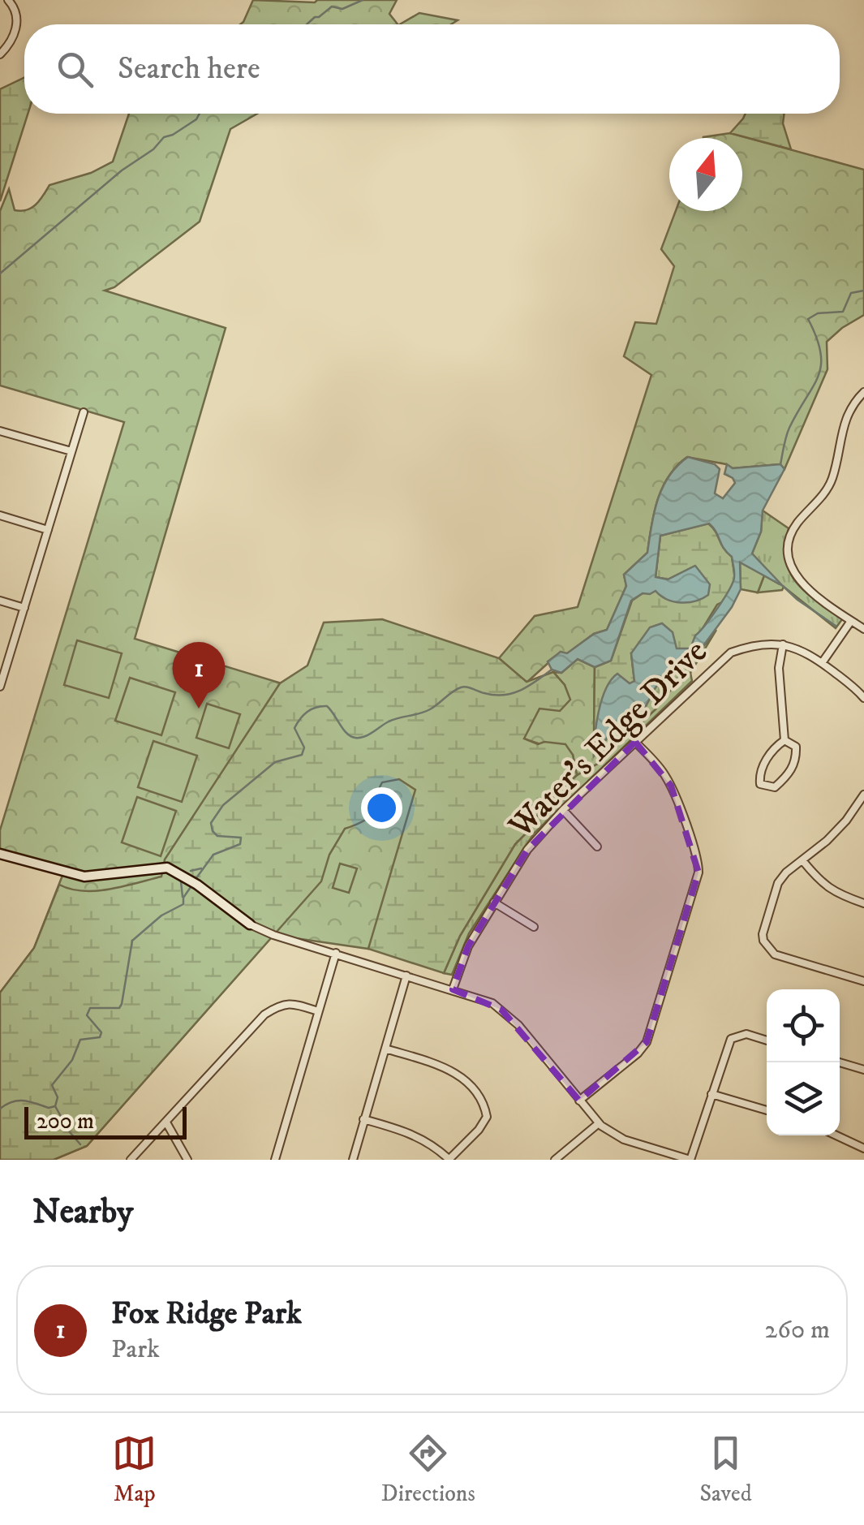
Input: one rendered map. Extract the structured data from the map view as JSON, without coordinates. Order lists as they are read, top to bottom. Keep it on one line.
{"streets":{"street":["Water’s Edge Drive"]},"scale_bar":"200 m","north":"top","page":{"search":"Search here","pins":"1","scale":"200 m","heading":"Nearby","list":[{"mark":"1","name":"Fox Ridge Park","note":"Park","value":"260 m"}],"nav":["Map","Directions","Saved"]}}
